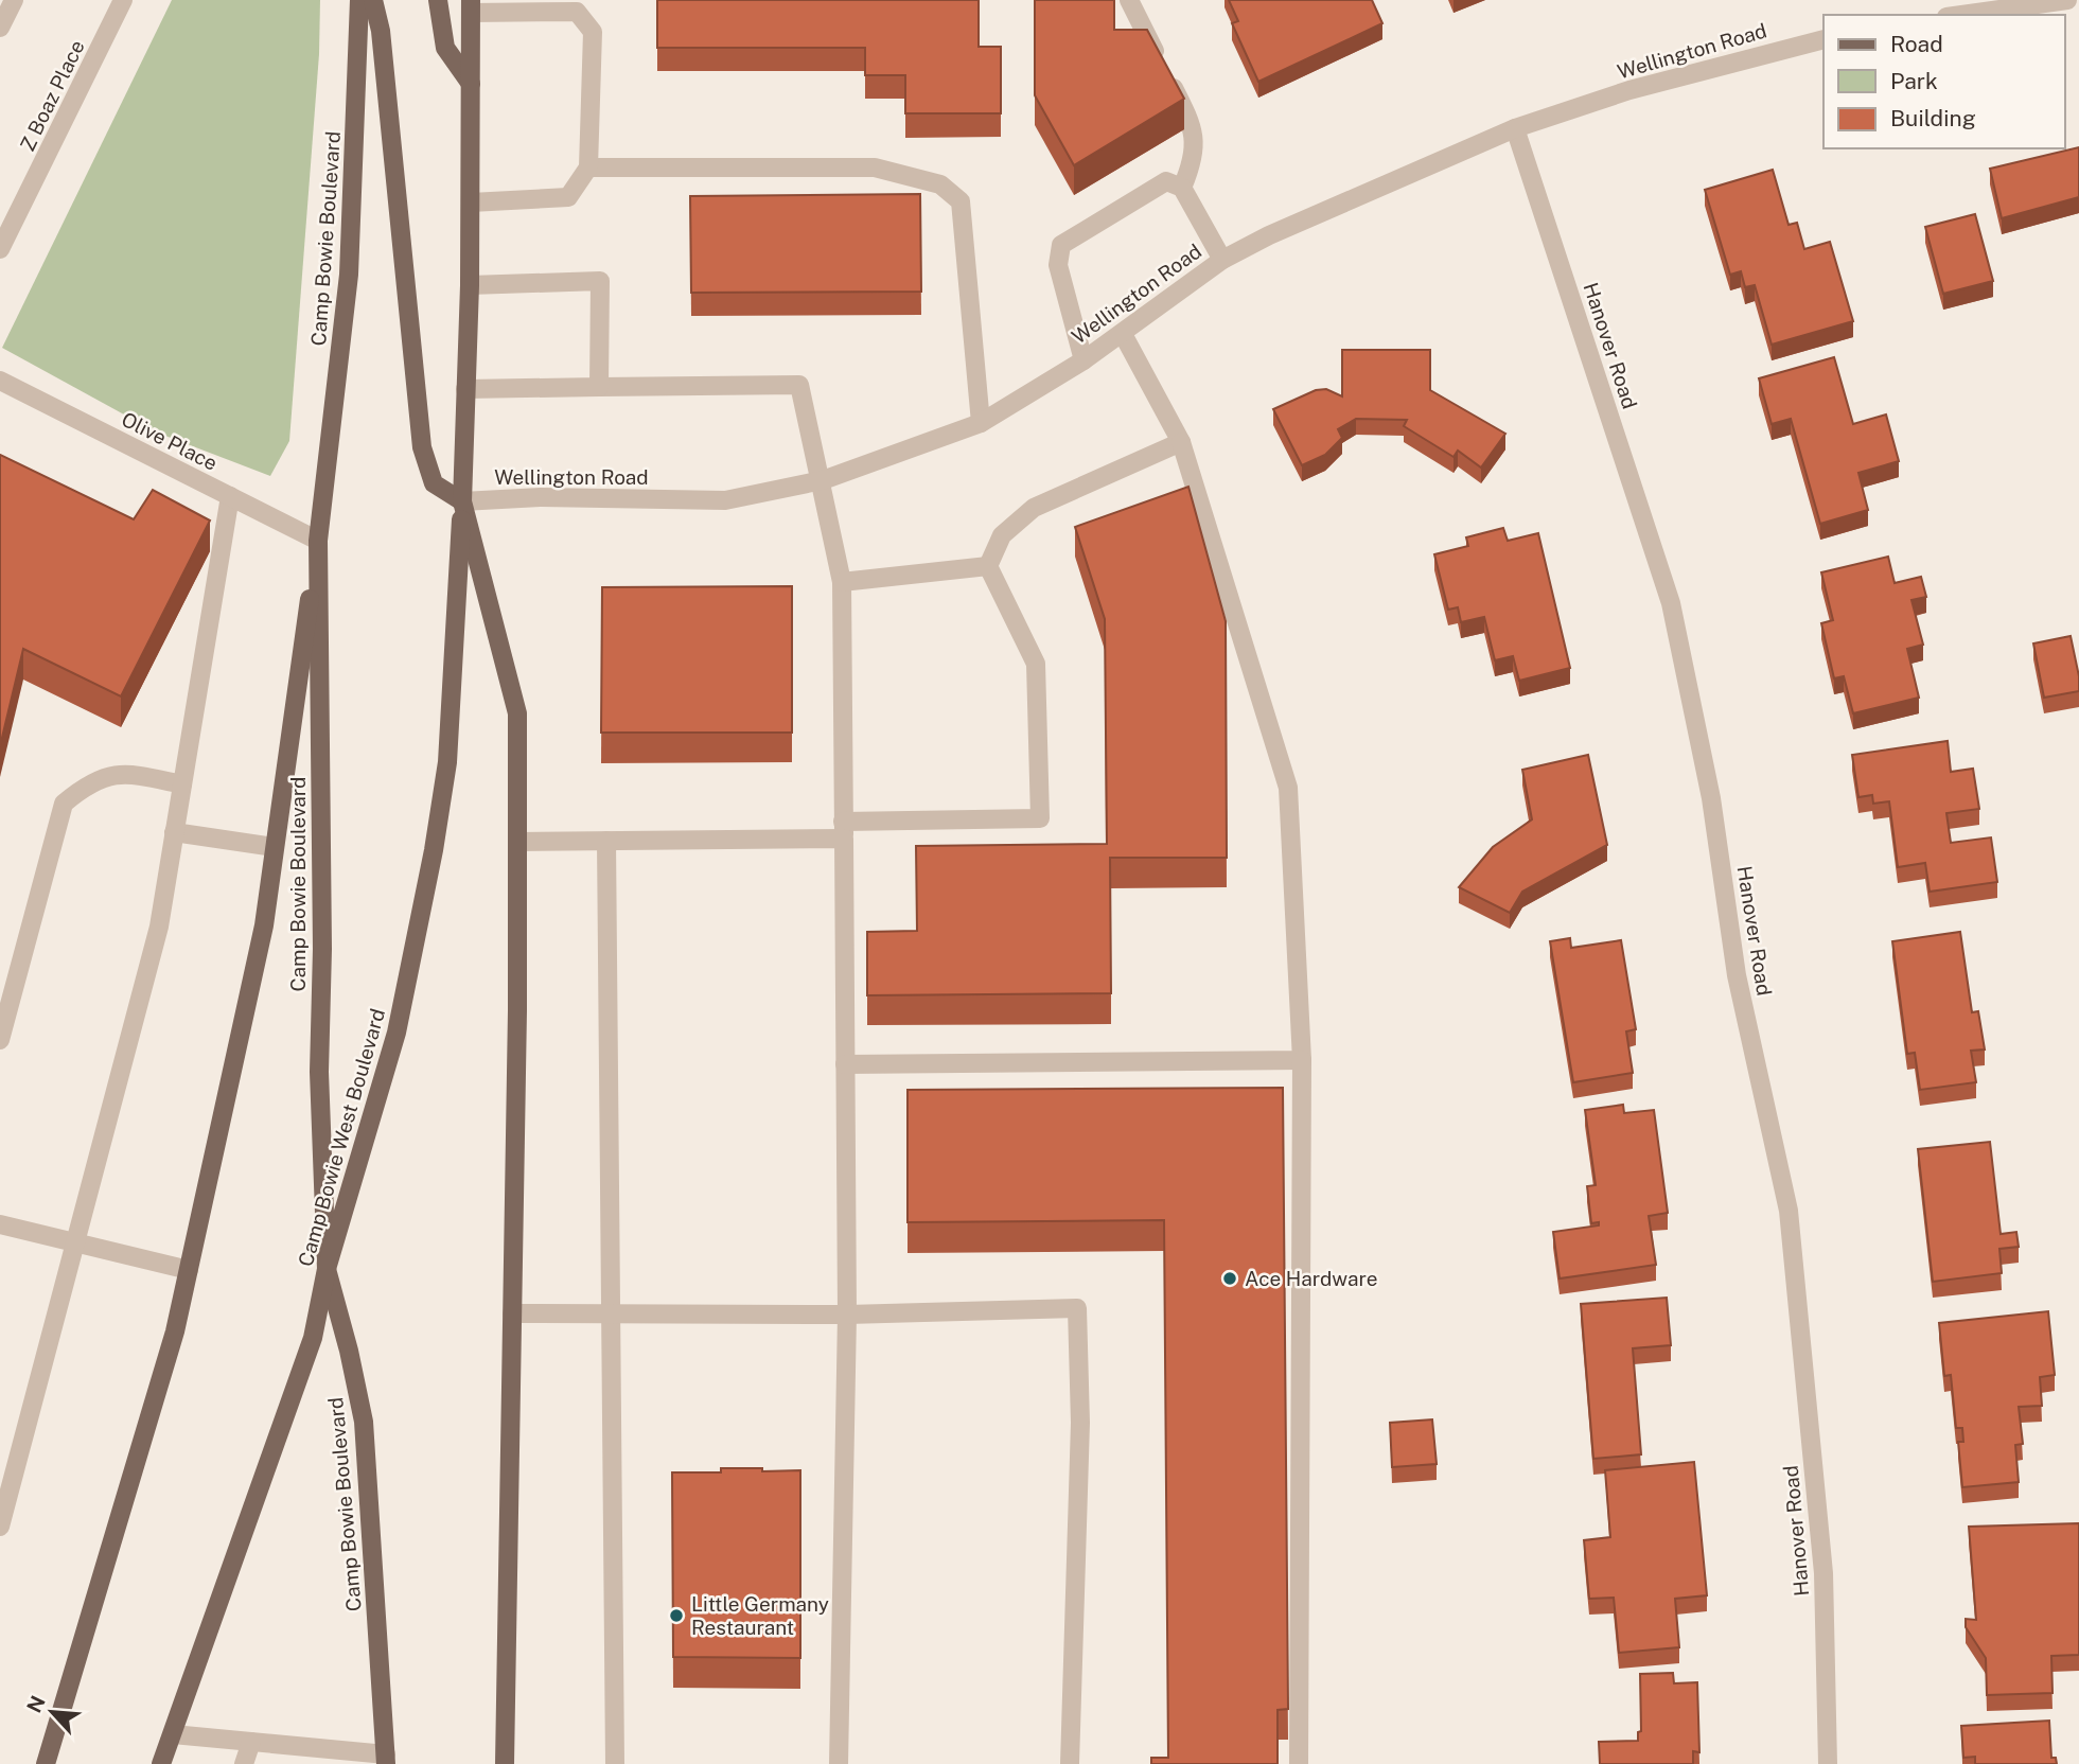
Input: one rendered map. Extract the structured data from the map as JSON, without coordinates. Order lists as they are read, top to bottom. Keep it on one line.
{"streets":{"main road":["Camp Bowie Boulevard","Camp Bowie West Boulevard"],"street":["Wellington Road","Z Boaz Place","Hanover Road","Olive Place"]},"crossings":[["Wellington Road","Hanover Road"],["Wellington Road","Camp Bowie West Boulevard"],["Camp Bowie Boulevard","Olive Place"],["Camp Bowie Boulevard","Camp Bowie West Boulevard"]],"places":["Ace Hardware","Little Germany Restaurant"],"legend":["Road","Park","Building"],"north":"top left"}
